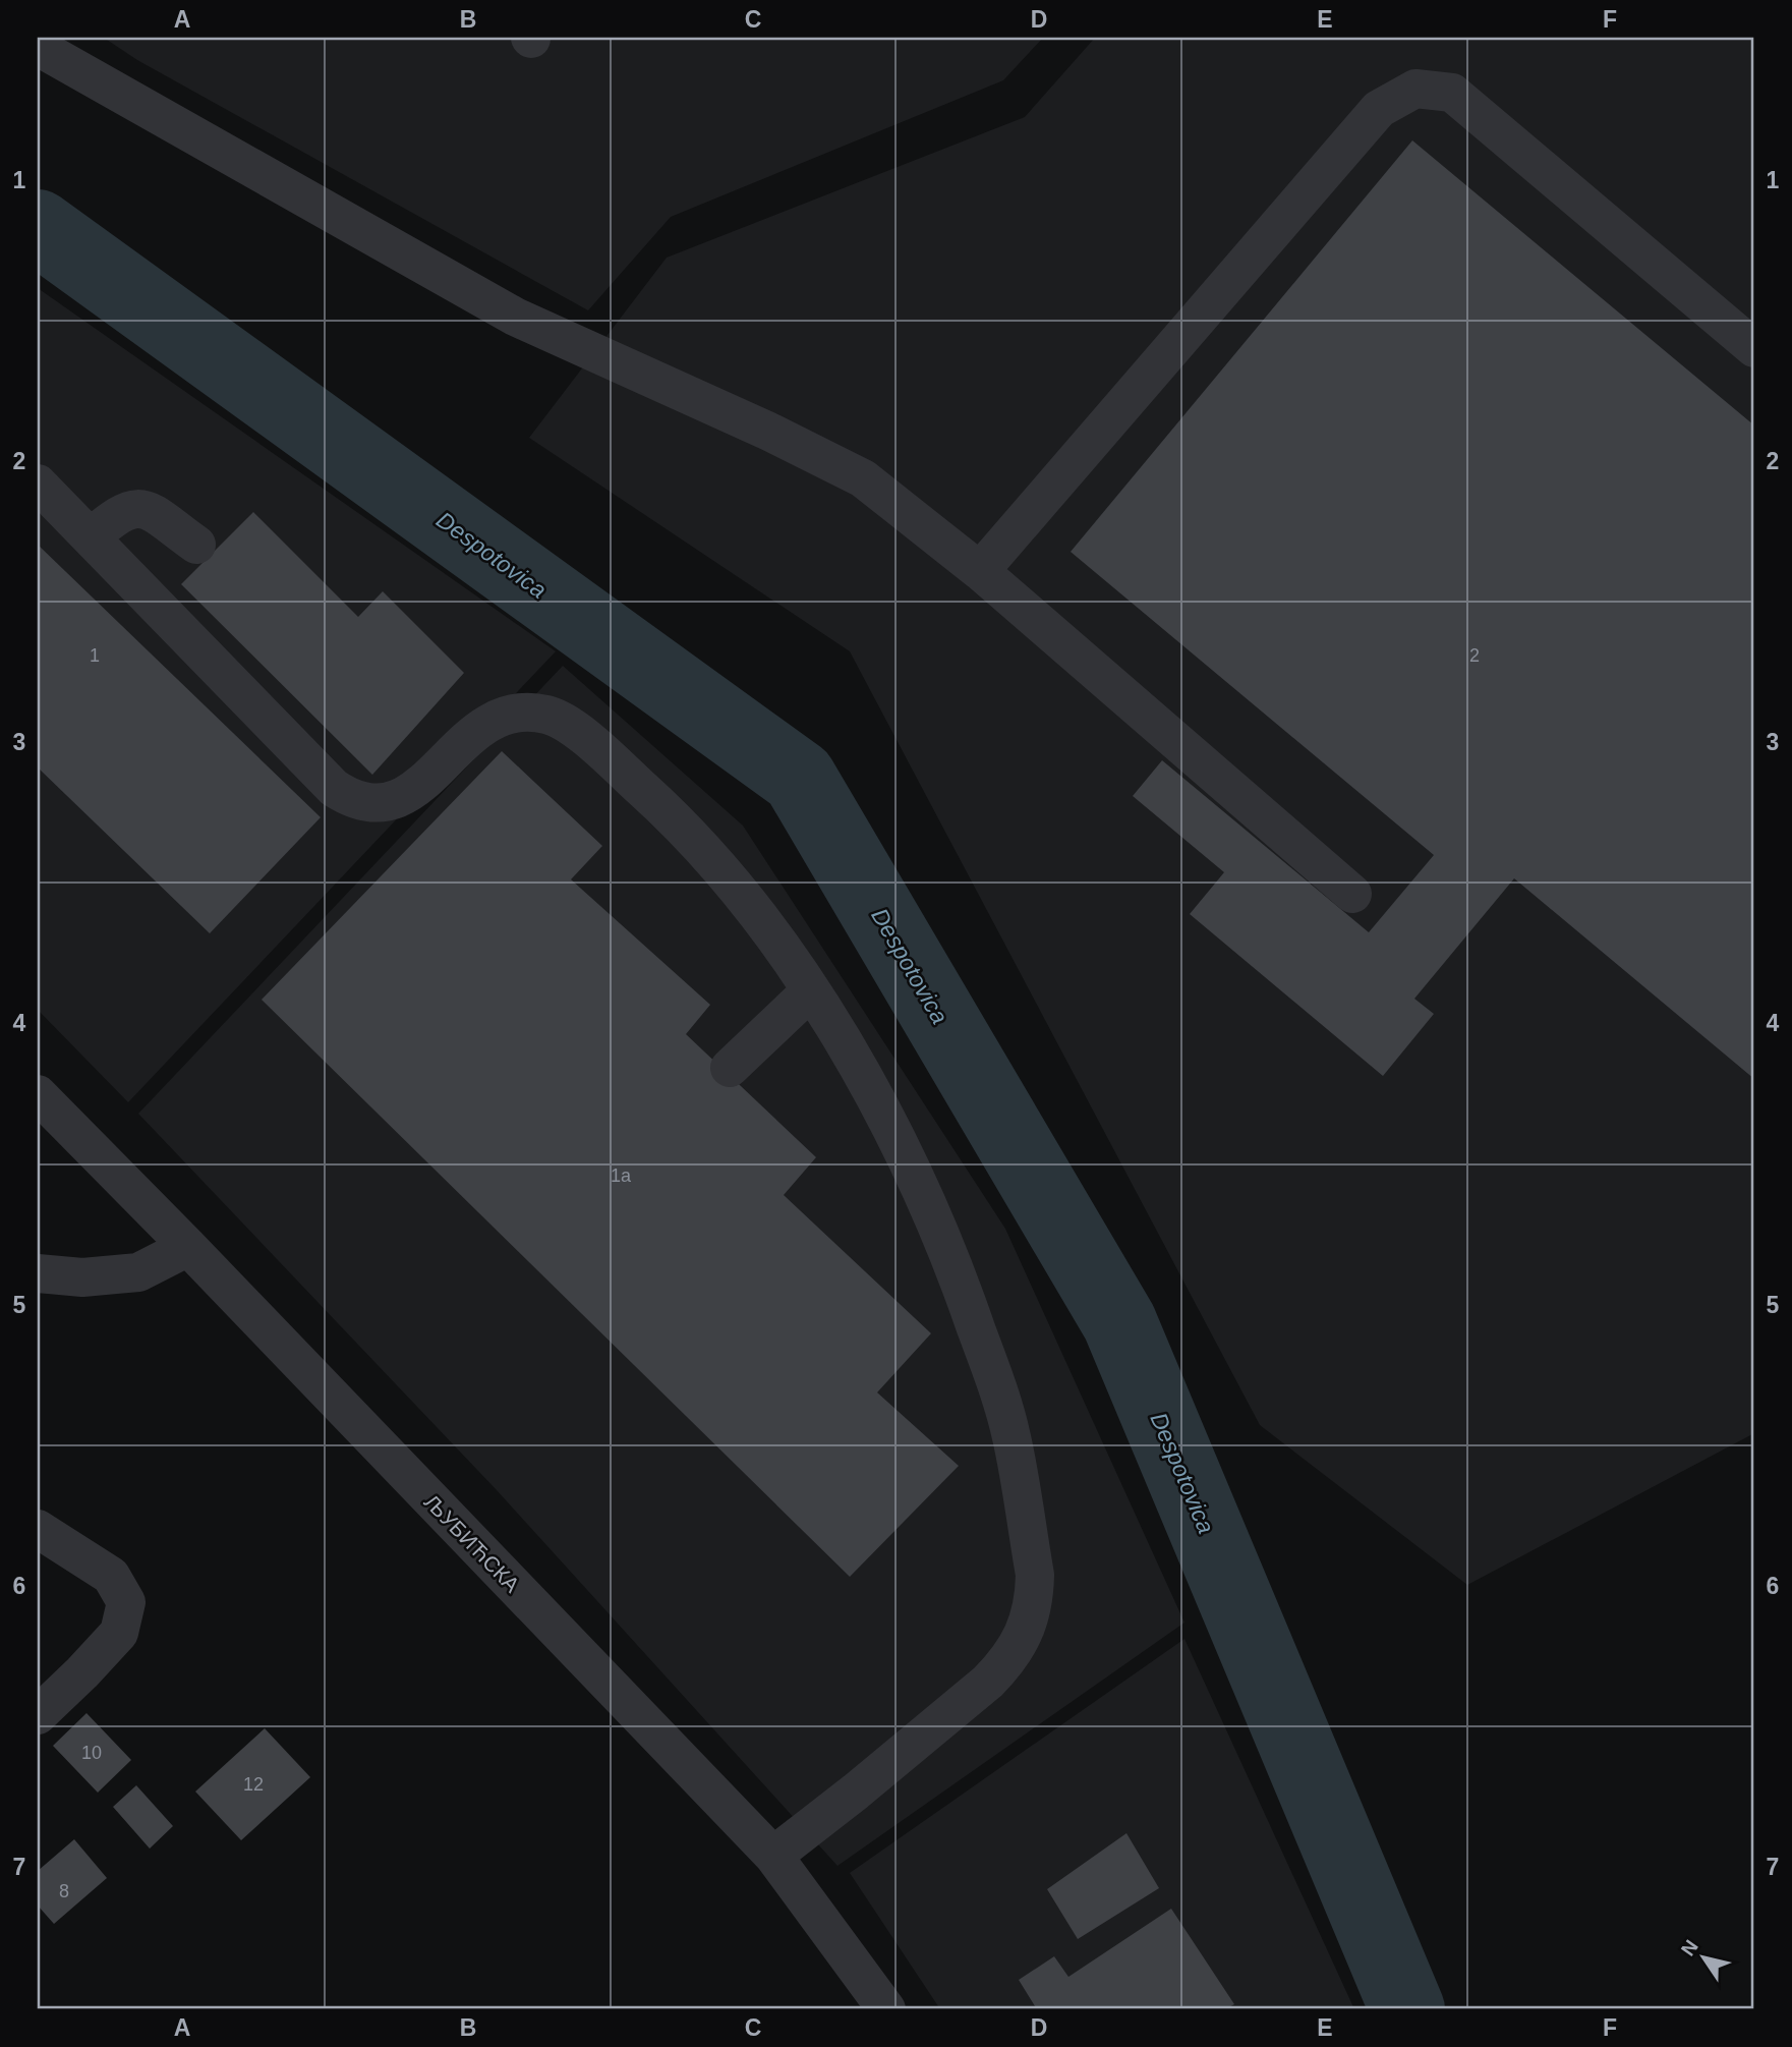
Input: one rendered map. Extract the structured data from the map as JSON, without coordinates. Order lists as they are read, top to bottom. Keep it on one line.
{"streets":{"street":["ЉУБИЋСКА"]},"water":["Despotovica"],"house_numbers":["1","2","1a","10","12","8"],"north":"top left","grid":{"columns":["A","B","C","D","E","F"],"rows":["1","2","3","4","5","6","7"]}}
